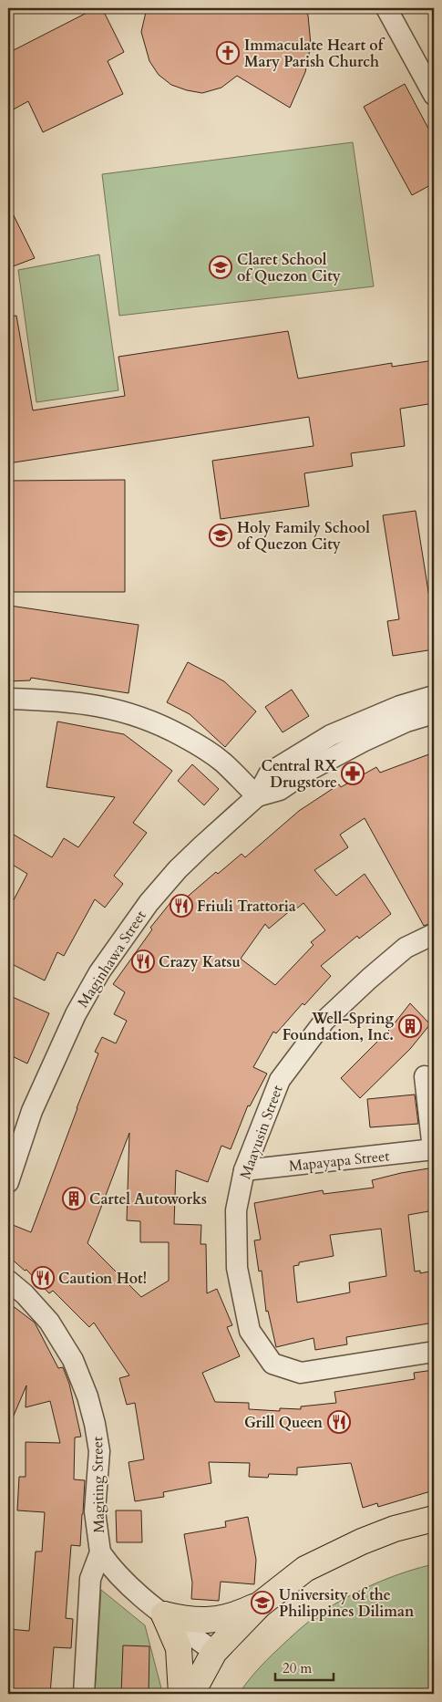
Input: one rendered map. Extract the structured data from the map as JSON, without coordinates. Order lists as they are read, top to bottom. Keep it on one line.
{"streets":{"street":["Maginhawa Street","Maayusin Street","Mapayapa Street","Magiting Street"]},"crossings":[["Maayusin Street","Mapayapa Street"]],"places":{"church":["Immaculate Heart of Mary Parish Church"],"school or university":["Claret School of Quezon City","Holy Family School of Quezon City","University of the Philippines Diliman"],"pharmacy":["Central RX Drugstore"],"restaurant":["Friuli Trattoria","Crazy Katsu","Caution Hot!","Grill Queen"],"building":["Well-Spring Foundation, Inc.","Cartel Autoworks"]},"scale_bar":"20 m"}
